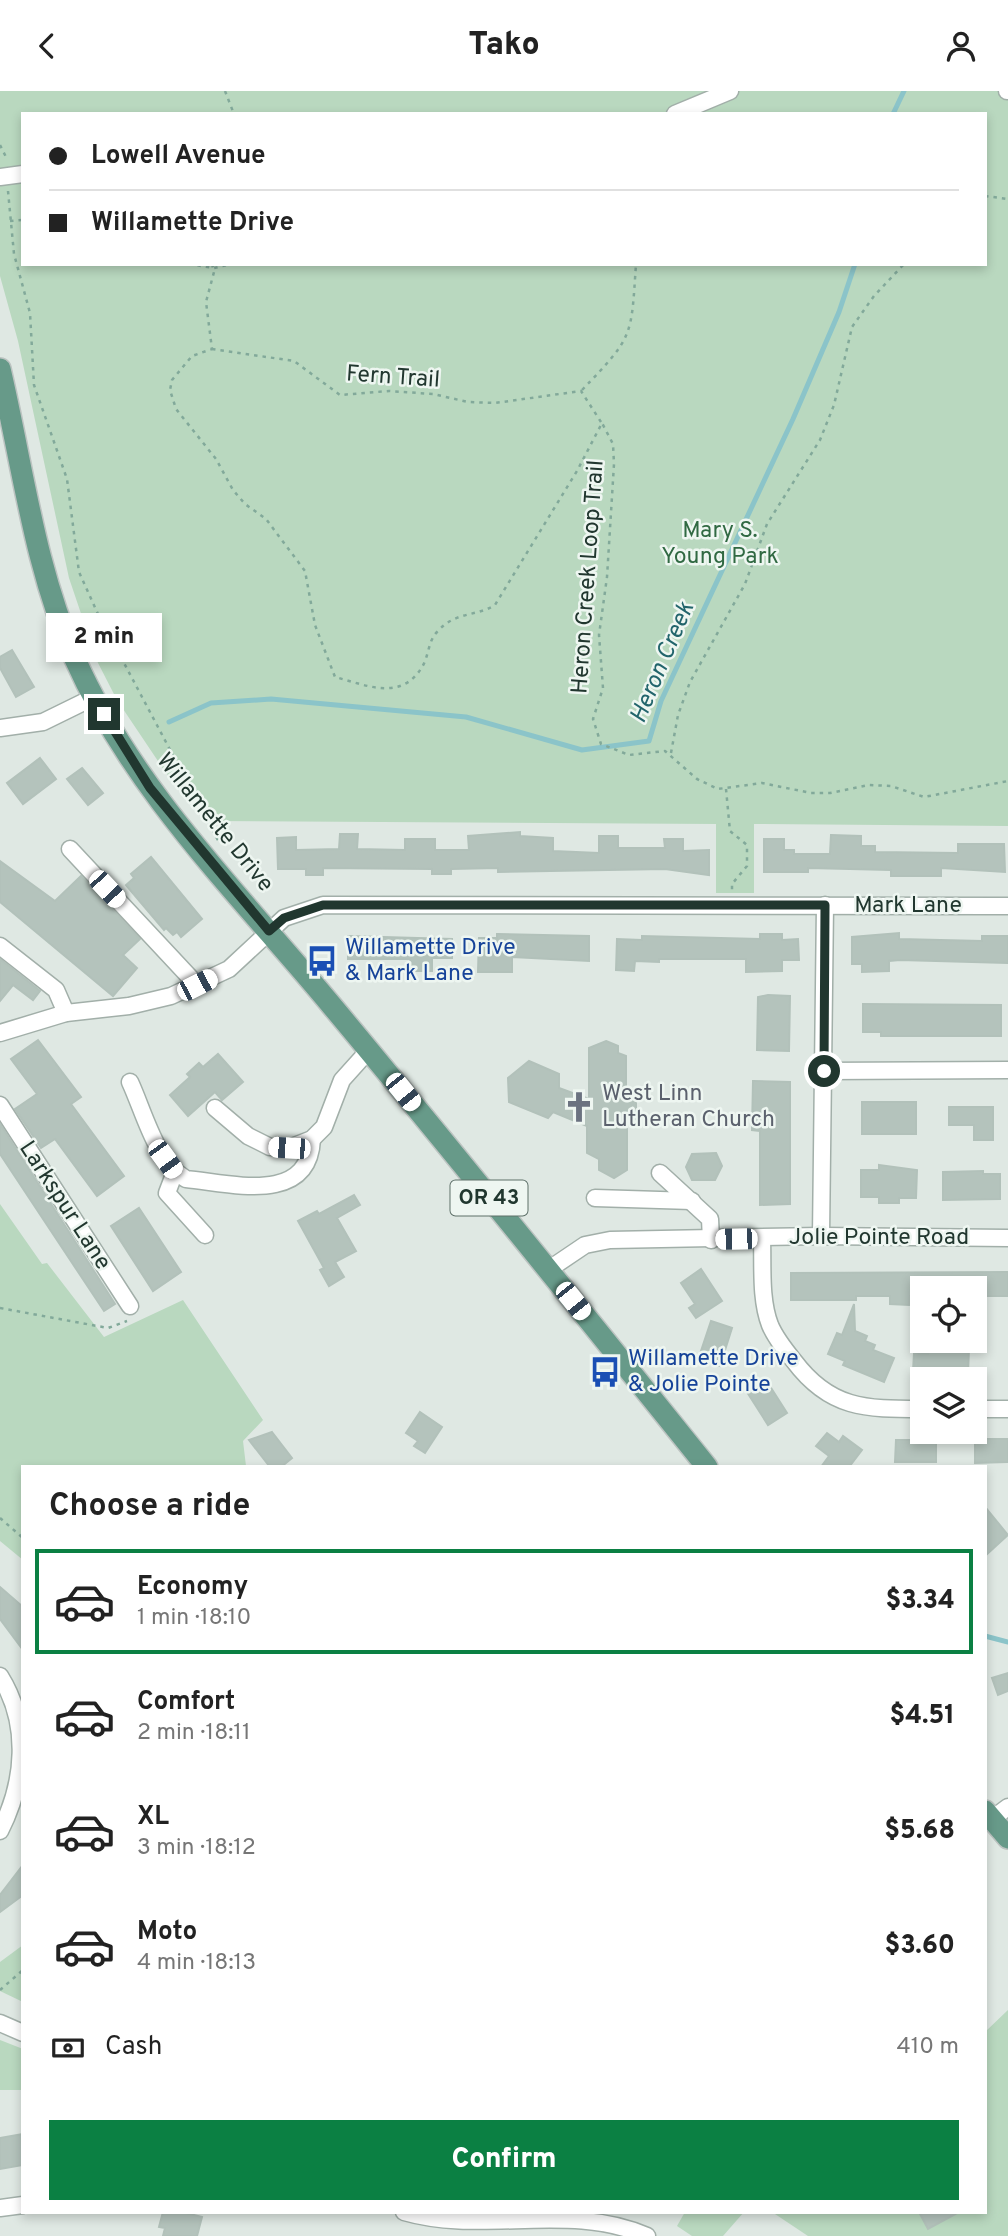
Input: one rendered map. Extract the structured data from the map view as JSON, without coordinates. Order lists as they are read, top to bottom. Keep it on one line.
{"streets":{"main road":["Willamette Drive","OR 43"],"street":["Mark Lane","Larkspur Lane","Jolie Pointe Road"],"path":["Fern Trail","Heron Creek Loop Trail"]},"crossings":[["Fern Trail","Heron Creek Loop Trail"],["Willamette Drive","Mark Lane"],["Willamette Drive","Jolie Pointe Road"]],"water":["Heron Creek"],"parks":["Mary S. Young Park"],"places":{"bus stop":["Willamette Drive & Mark Lane","Willamette Drive & Jolie Pointe"],"church":["West Linn Lutheran Church"]},"page":{"header":"Tako","banner":["Lowell Avenue","Willamette Drive"],"bubble":"2 min","heading":"Choose a ride","list":[{"name":"Economy","note":"1 min · 18:10","value":"$3.34"},{"name":"Comfort","note":"2 min · 18:11","value":"$4.51"},{"name":"XL","note":"3 min · 18:12","value":"$5.68"},{"name":"Moto","note":"4 min · 18:13","value":"$3.60"}],"pay":["Cash","410 m"],"buttons":"Confirm"}}
